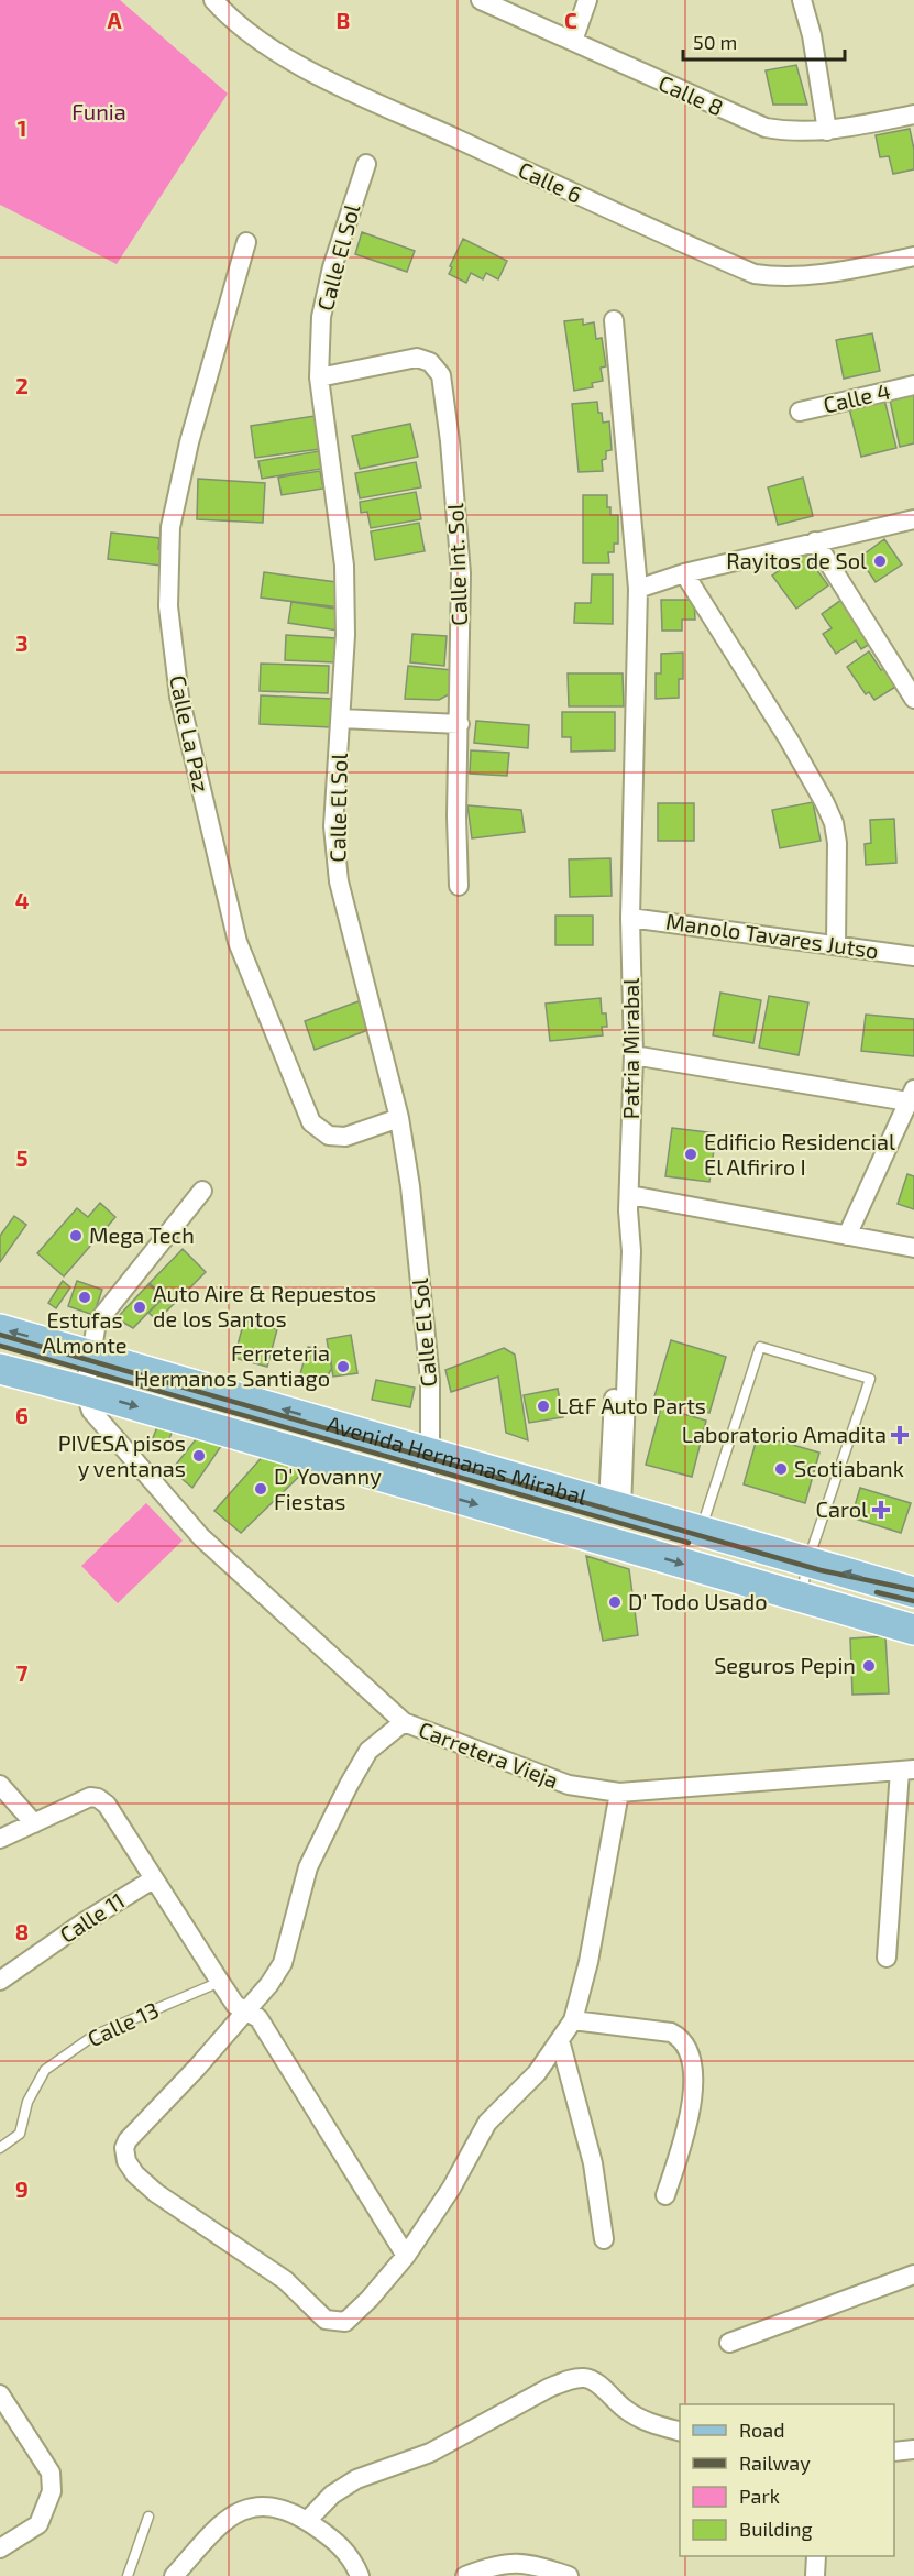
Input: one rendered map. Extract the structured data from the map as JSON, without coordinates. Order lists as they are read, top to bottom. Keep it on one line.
{"streets":{"main road":["Avenida Hermanas Mirabal"],"street":["Calle 8","Calle 6","Calle El Sol","Calle 4","Calle Int. Sol","Calle La Paz","Manolo Tavares Jutso","Patria Mirabal","Carretera Vieja","Calle 11"],"lane":["Calle 13"]},"crossings":[["Calle El Sol","Calle Int. Sol"],["Calle El Sol","Calle La Paz"],["Calle El Sol","Avenida Hermanas Mirabal"],["Manolo Tavares Jutso","Patria Mirabal"],["Patria Mirabal","Avenida Hermanas Mirabal"],["Avenida Hermanas Mirabal","Carretera Vieja"]],"parks":["Funia"],"places":{"other":["Rayitos de Sol","Edificio Residencial El Alfiriro I","Mega Tech","Estufas Almonte","Auto Aire & Repuestos de los Santos","Ferreteria Hermanos Santiago","L&F Auto Parts","PIVESA pisos y ventanas","Scotiabank","D' Yovanny Fiestas","D' Todo Usado","Seguros Pepin"],"health":["Laboratorio Amadita","Carol"]},"legend":["Road","Railway","Park","Building"],"scale_bar":"50 m","grid":{"columns":["A","B","C"],"rows":["1","2","3","4","5","6","7","8","9"]}}
